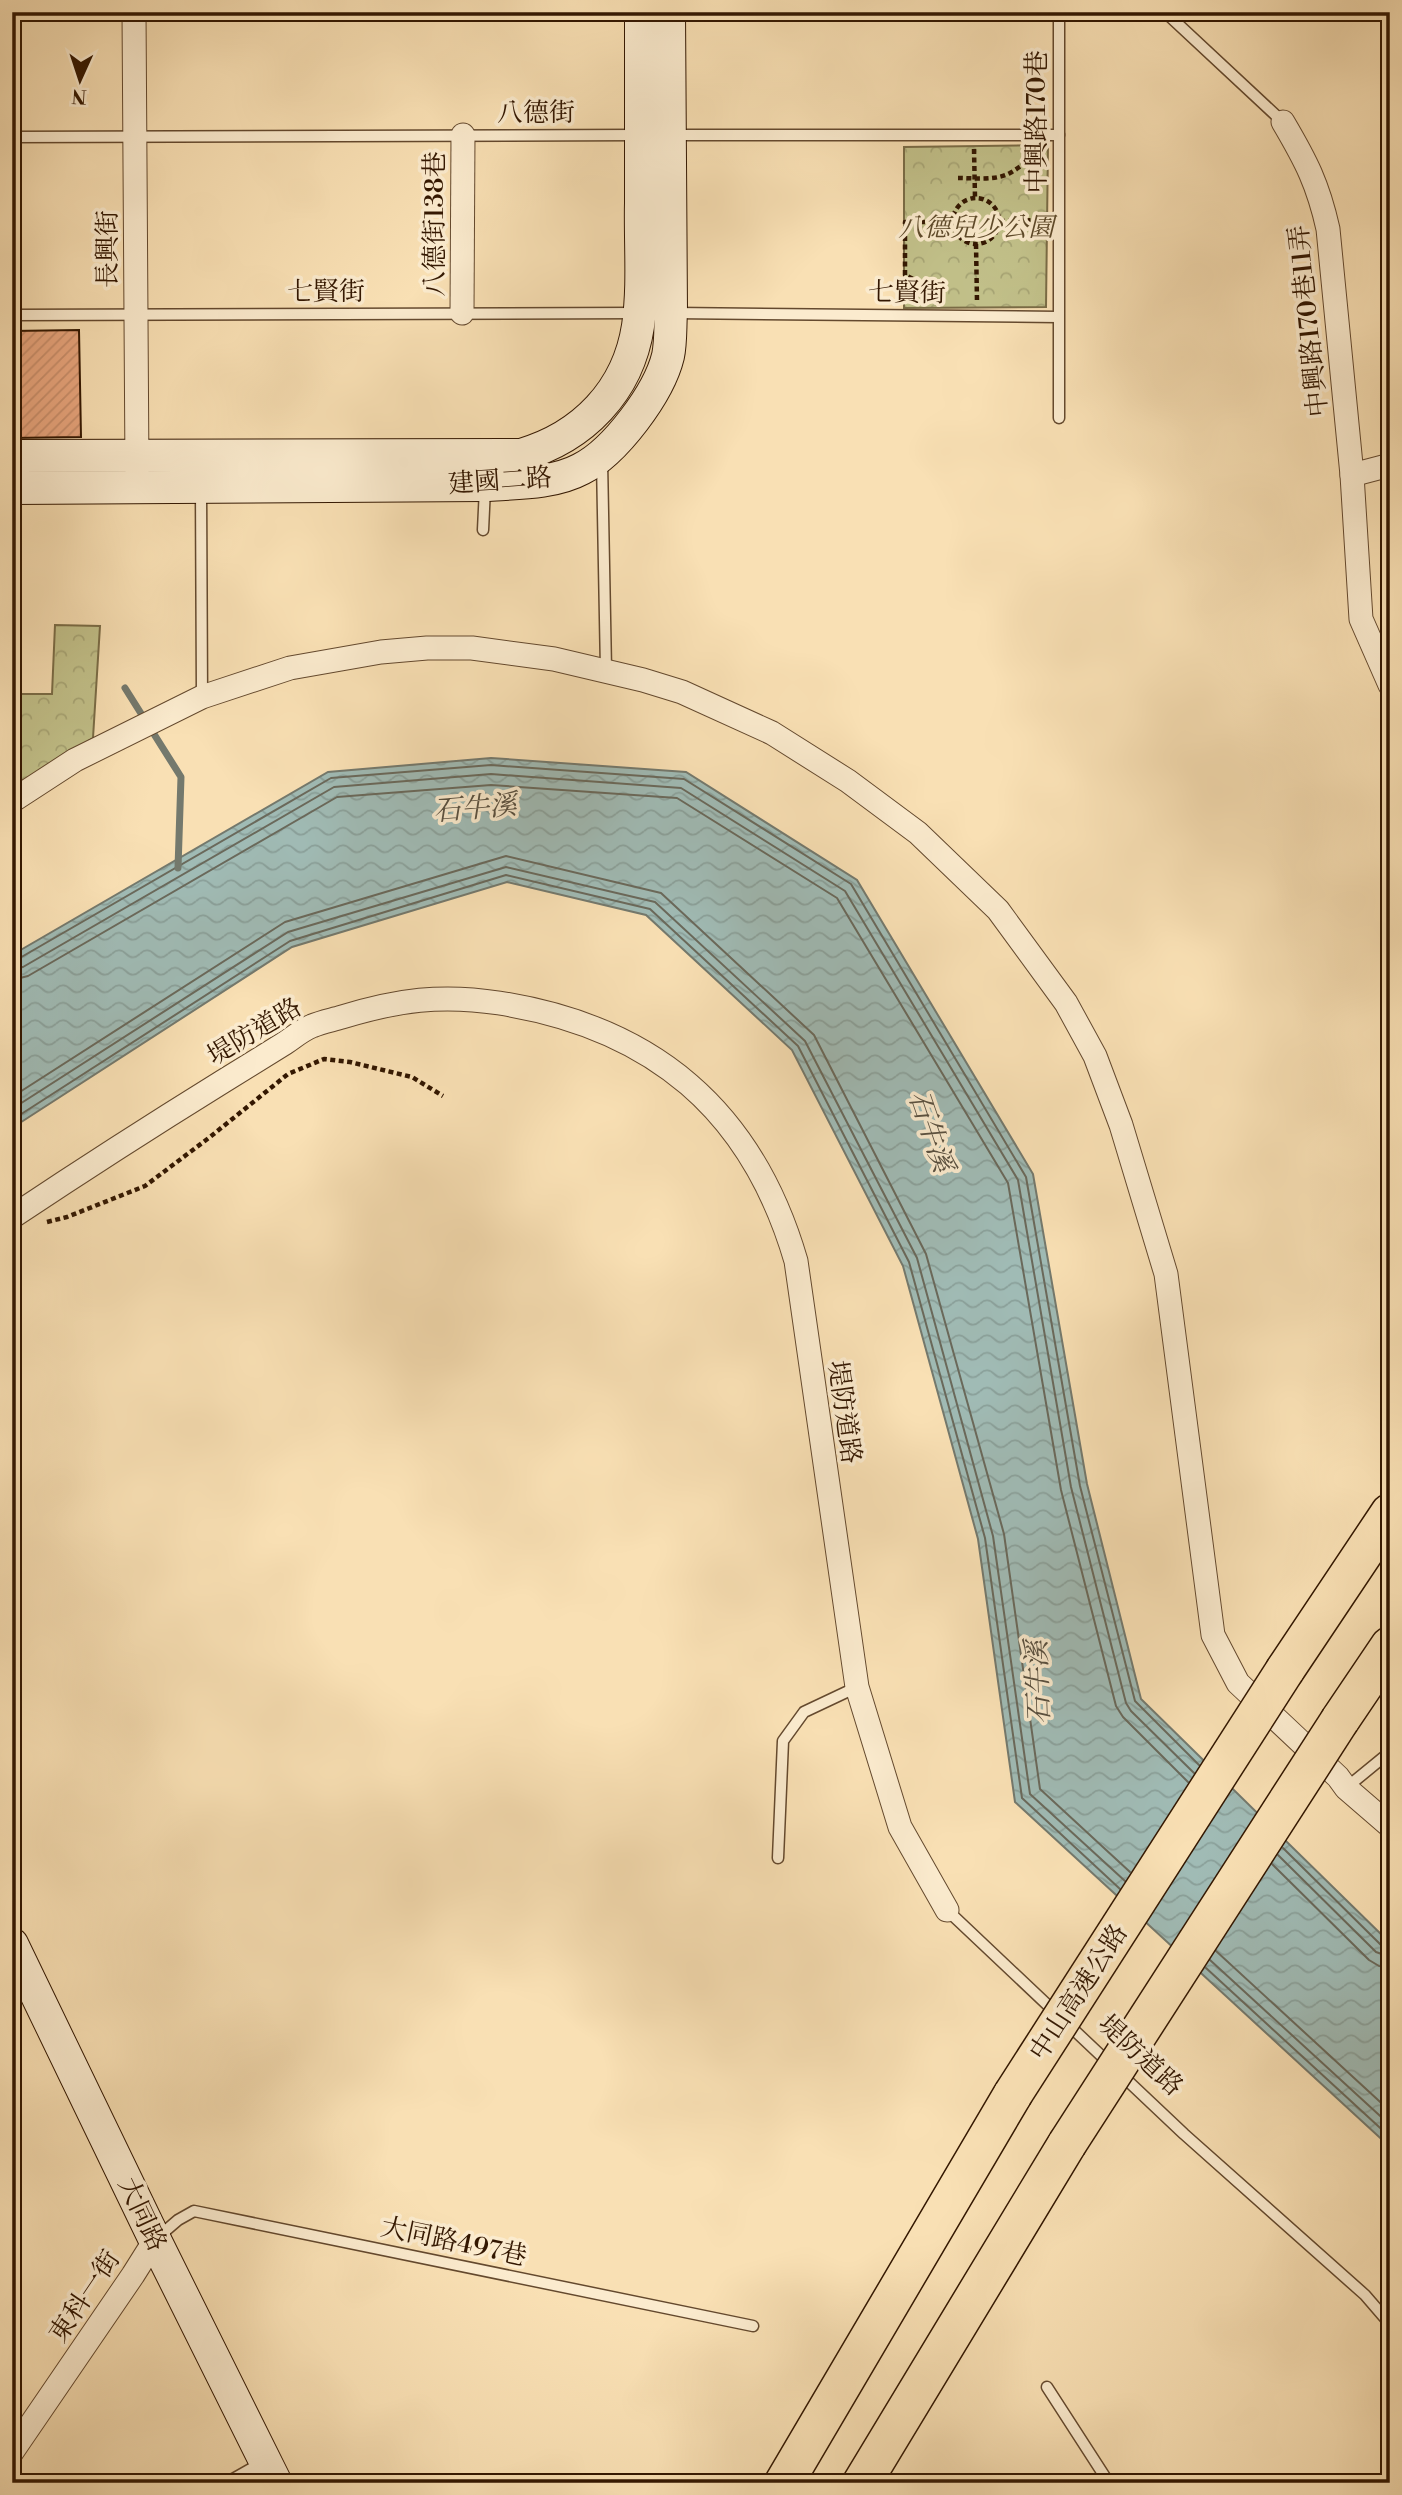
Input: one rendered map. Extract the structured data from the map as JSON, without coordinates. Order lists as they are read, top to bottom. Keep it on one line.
{"streets":{"highway":["中山高速公路"],"street":["八德街138巷","長興街","中興路170巷11弄","建國二路","堤防道路","大同路","東科一街"],"lane":["八德街","中興路170巷","七賢街","大同路497巷"]},"crossings":[["八德街","中興路170巷"],["八德街","八德街138巷"],["八德街","長興街"],["八德街","建國二路"],["中興路170巷","七賢街"],["八德街138巷","七賢街"],["長興街","七賢街"],["長興街","建國二路"],["七賢街","建國二路"],["大同路","大同路497巷"],["大同路","東科一街"],["大同路497巷","東科一街"]],"water":["石牛溪"],"parks":["八德兒少公園"],"north":"bottom"}
